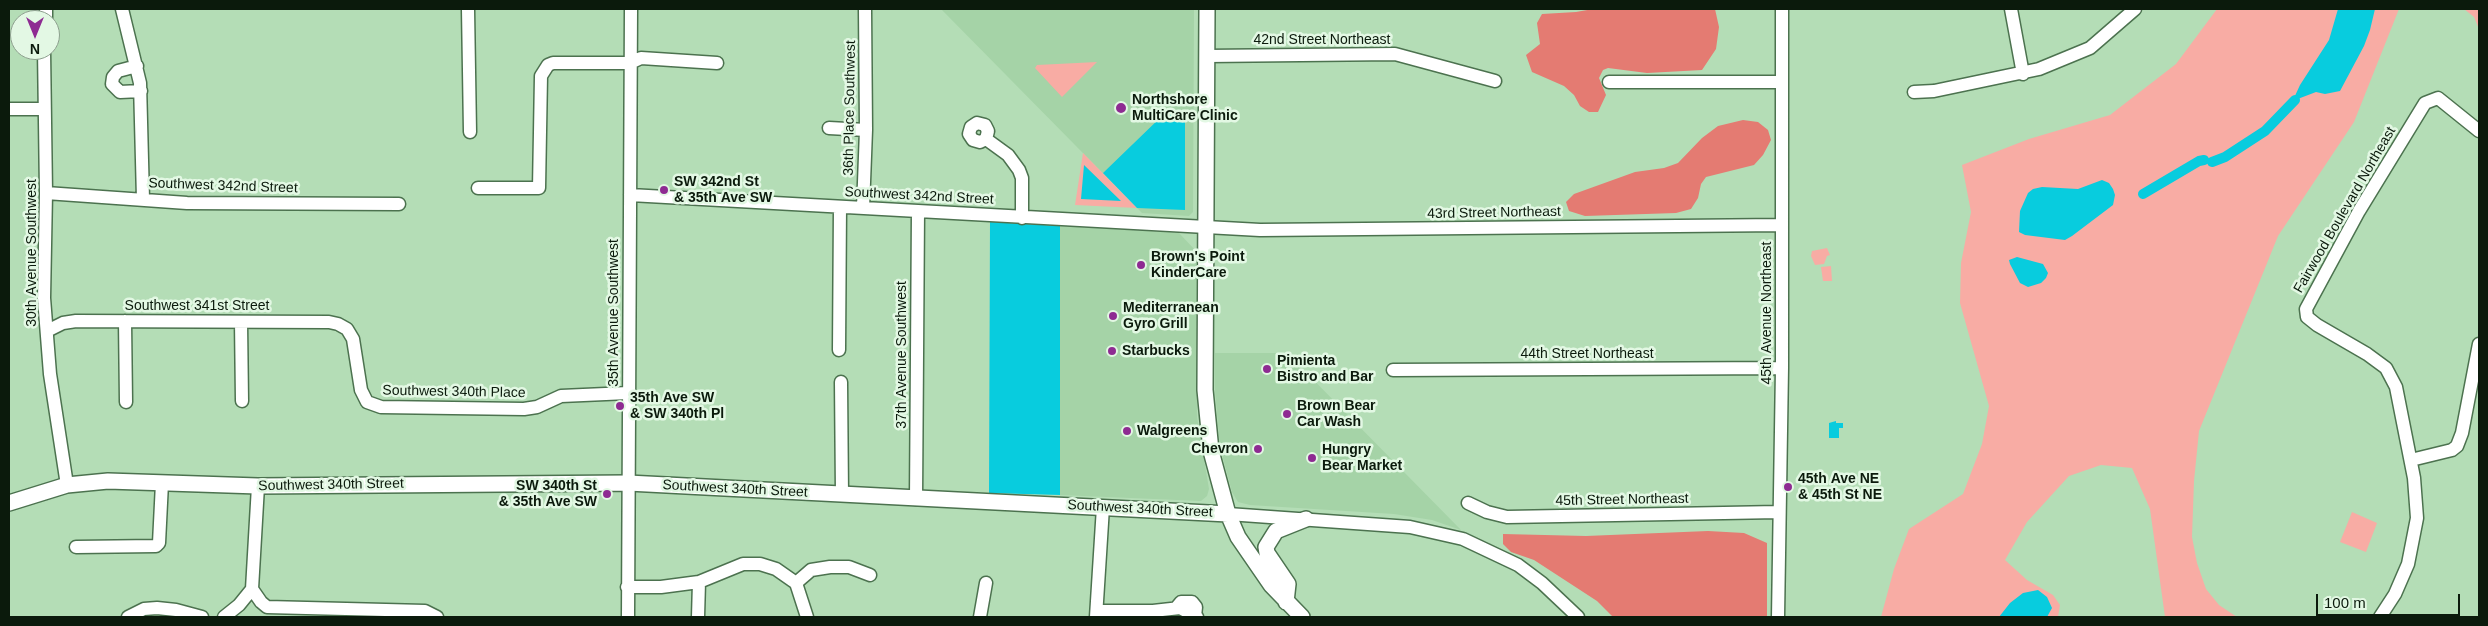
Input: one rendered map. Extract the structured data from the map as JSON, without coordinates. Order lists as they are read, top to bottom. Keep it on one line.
{"streets":{"main road":["Southwest 340th Street"],"street":["42nd Street Northeast","36th Place Southwest","Southwest 342nd Street","Fairwood Boulevard Northeast","43rd Street Northeast","30th Avenue Southwest","Southwest 341st Street","35th Avenue Southwest","45th Avenue Northeast","44th Street Northeast","37th Avenue Southwest","Southwest 340th Place","45th Street Northeast"]},"crossings":[["36th Place Southwest","Southwest 342nd Street"],["Southwest 342nd Street","43rd Street Northeast"],["Southwest 342nd Street","30th Avenue Southwest"],["Southwest 342nd Street","35th Avenue Southwest"],["Southwest 342nd Street","37th Avenue Southwest"],["43rd Street Northeast","45th Avenue Northeast"],["30th Avenue Southwest","Southwest 341st Street"],["30th Avenue Southwest","Southwest 340th Street"],["Southwest 341st Street","Southwest 340th Place"],["35th Avenue Southwest","Southwest 340th Place"],["35th Avenue Southwest","Southwest 340th Street"],["45th Avenue Northeast","44th Street Northeast"],["45th Avenue Northeast","45th Street Northeast"],["37th Avenue Southwest","Southwest 340th Street"]],"places":["Northshore MultiCare Clinic","SW 342nd St & 35th Ave SW","Brown's Point KinderCare","Mediterranean Gyro Grill","Starbucks","Pimienta Bistro and Bar","35th Ave SW & SW 340th Pl","Brown Bear Car Wash","Walgreens","Chevron","Hungry Bear Market","45th Ave NE & 45th St NE","SW 340th St & 35th Ave SW"],"scale_bar":"100 m","north":"bottom"}
